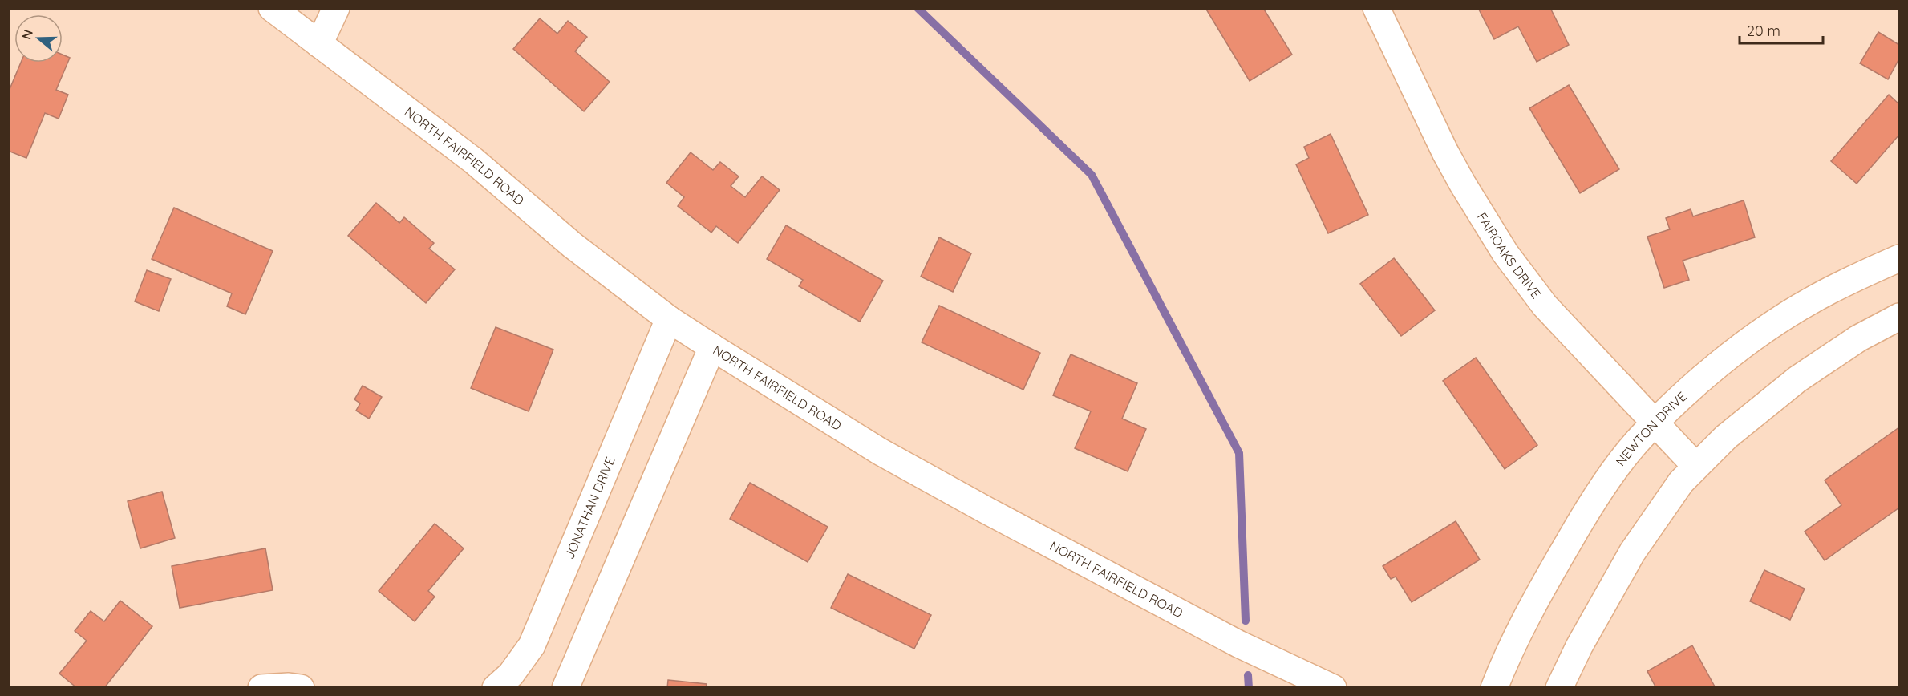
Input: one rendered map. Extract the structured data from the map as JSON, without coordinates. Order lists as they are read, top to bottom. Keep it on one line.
{"streets":{"street":["NORTH FAIRFIELD ROAD","FAIROAKS DRIVE","NEWTON DRIVE","JONATHAN DRIVE"]},"crossings":[["NORTH FAIRFIELD ROAD","JONATHAN DRIVE"],["FAIROAKS DRIVE","NEWTON DRIVE"]],"scale_bar":"20 m","north":"left"}
